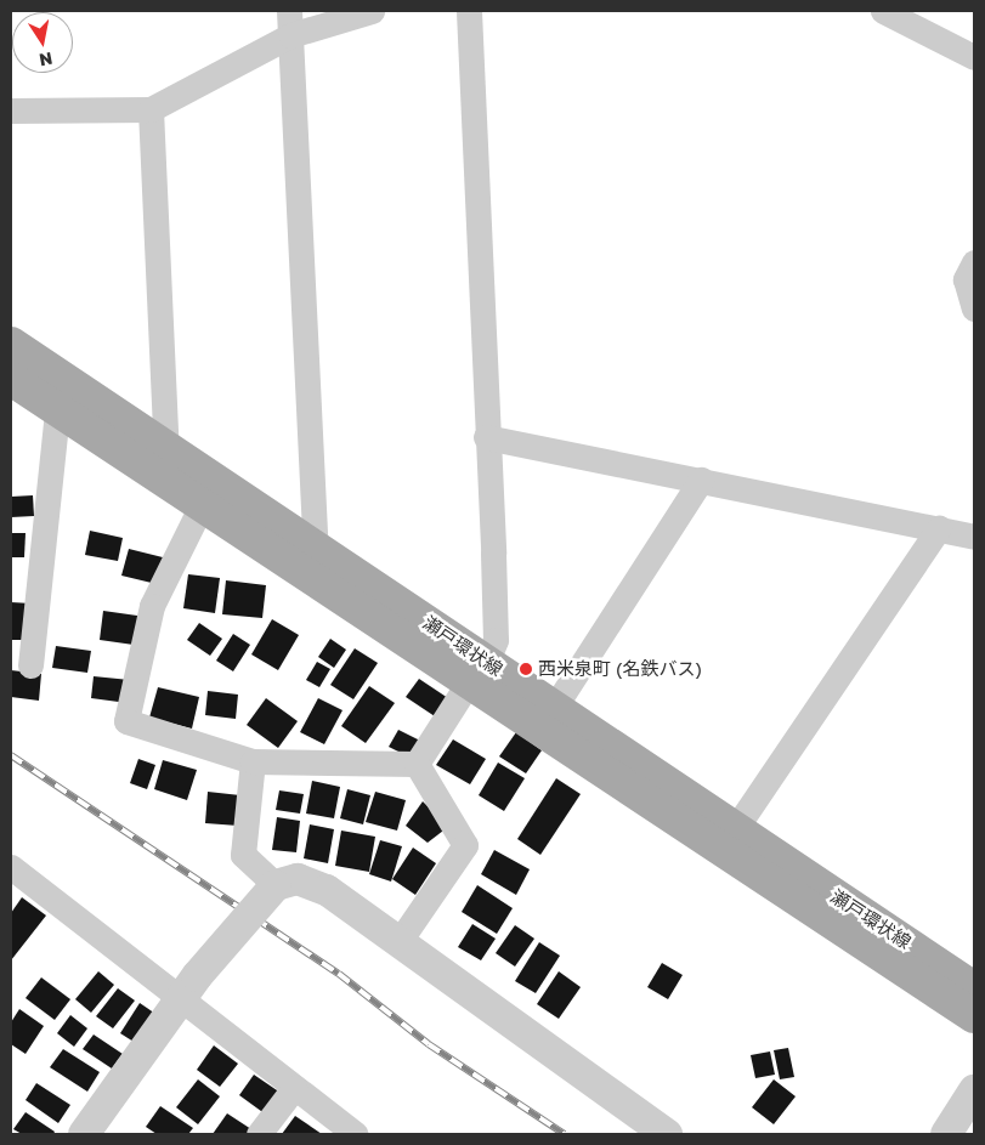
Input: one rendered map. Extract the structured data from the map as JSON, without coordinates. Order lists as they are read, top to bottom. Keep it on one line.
{"streets":{"main road":["瀬戸環状線"]},"places":["西米泉町 (名鉄バス)"],"north":"bottom"}
